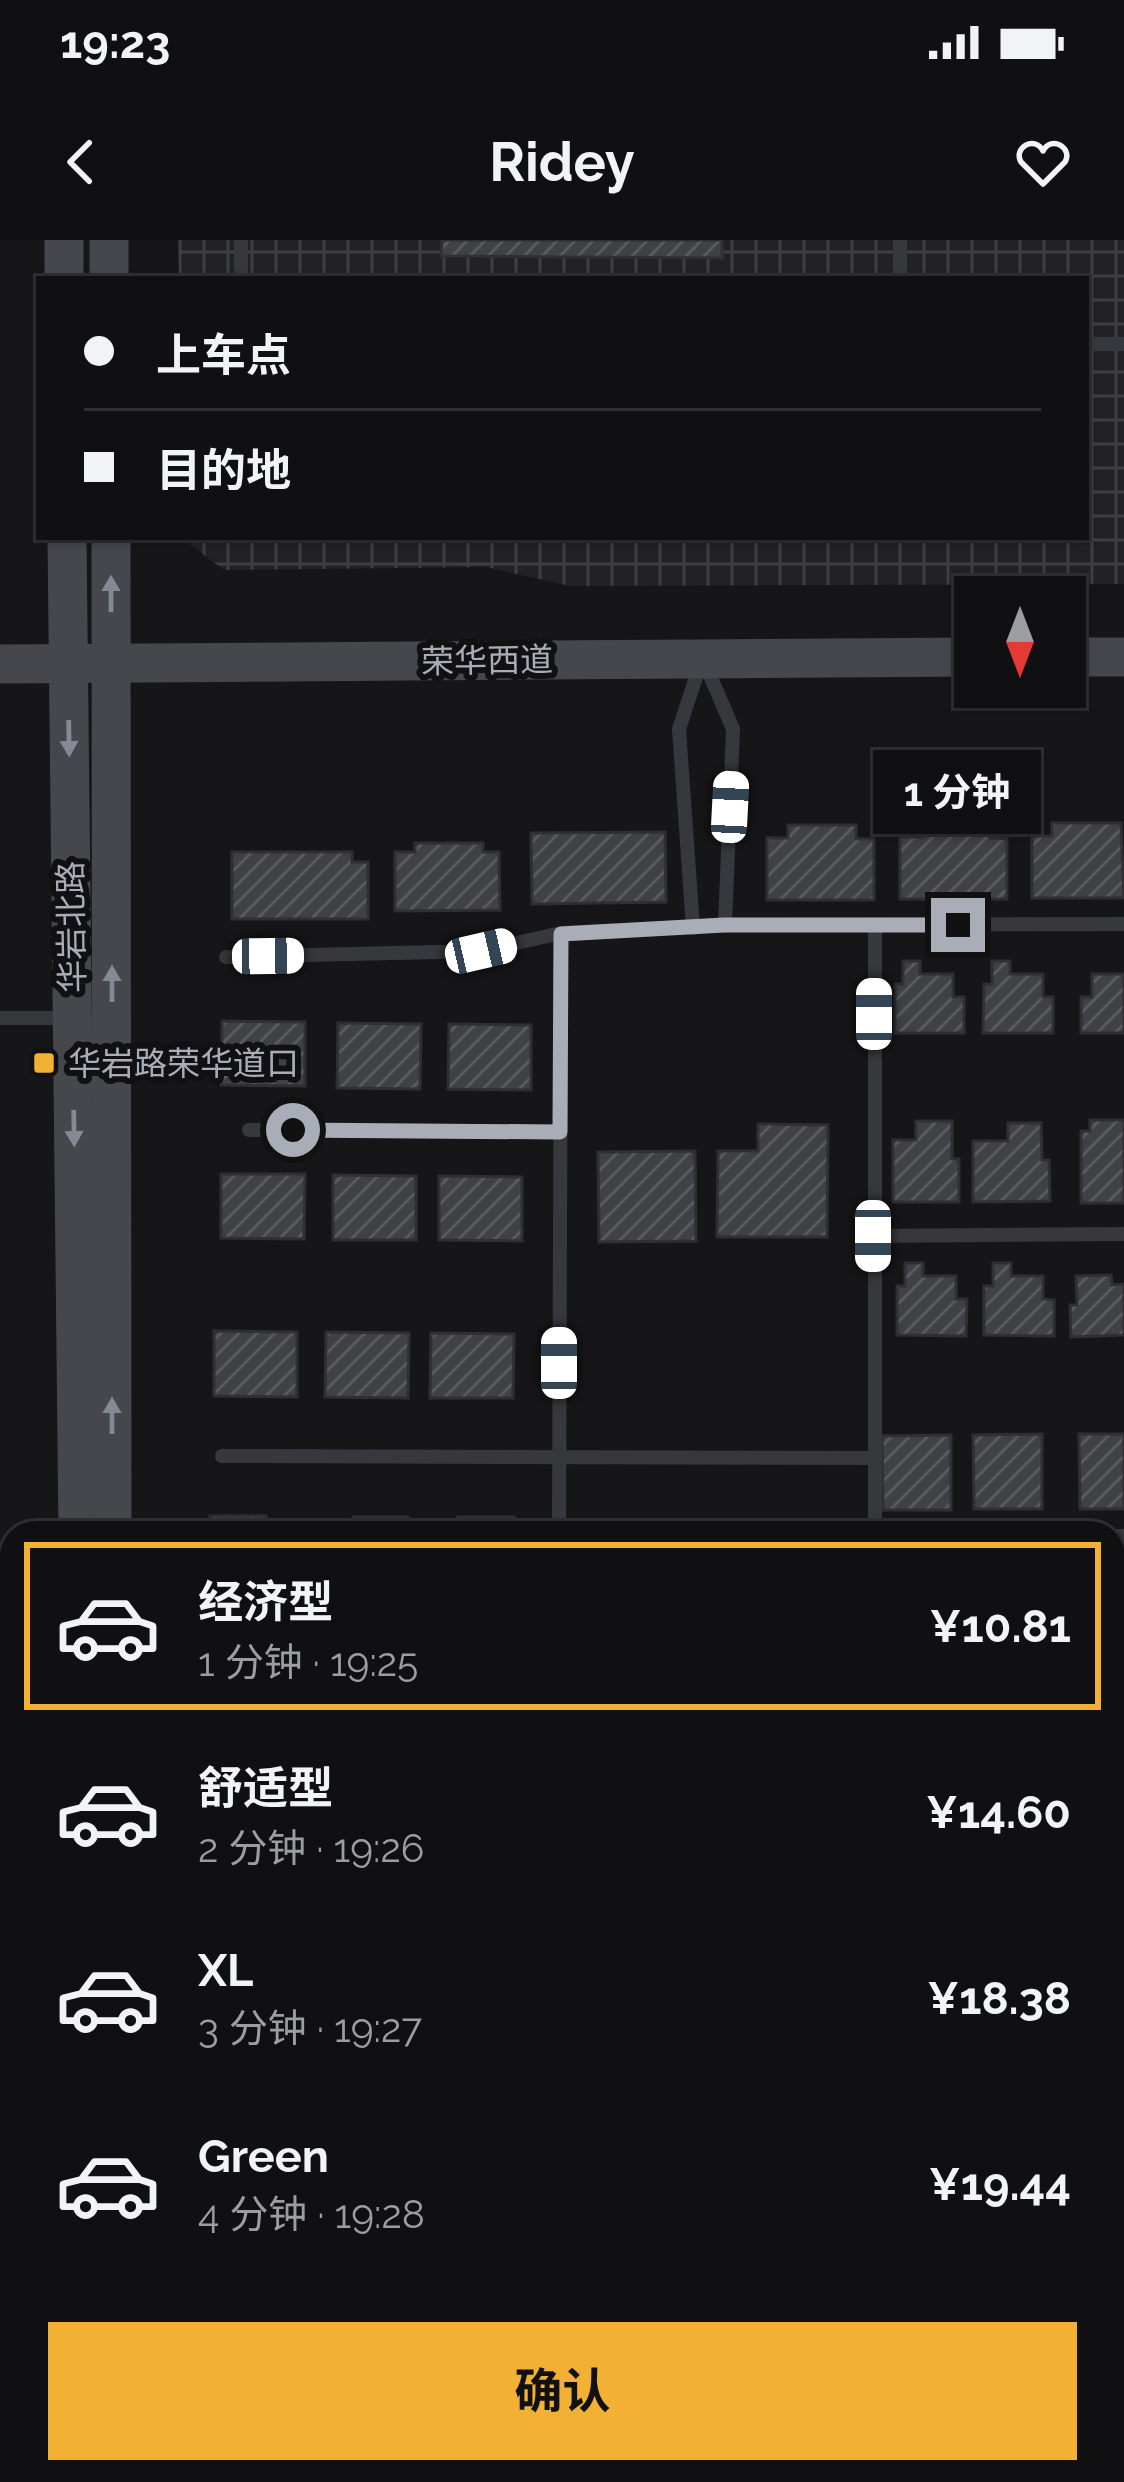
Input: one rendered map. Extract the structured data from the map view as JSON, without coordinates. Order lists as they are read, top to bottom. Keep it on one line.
{"streets":{"street":["荣华西道","华岩北路"]},"crossings":[["荣华西道","华岩北路"]],"places":{"transit":["华岩路荣华道口"]},"north":"bottom","page":{"status":"19:23","header":"Ridey","banner":["上车点","目的地"],"bubble":"1 分钟","list":[{"name":"经济型","note":"1 分钟 · 19:25","value":"¥10.81"},{"name":"舒适型","note":"2 分钟 · 19:26","value":"¥14.60"},{"name":"XL","note":"3 分钟 · 19:27","value":"¥18.38"},{"name":"Green","note":"4 分钟 · 19:28","value":"¥19.44"}],"buttons":"确认"}}
